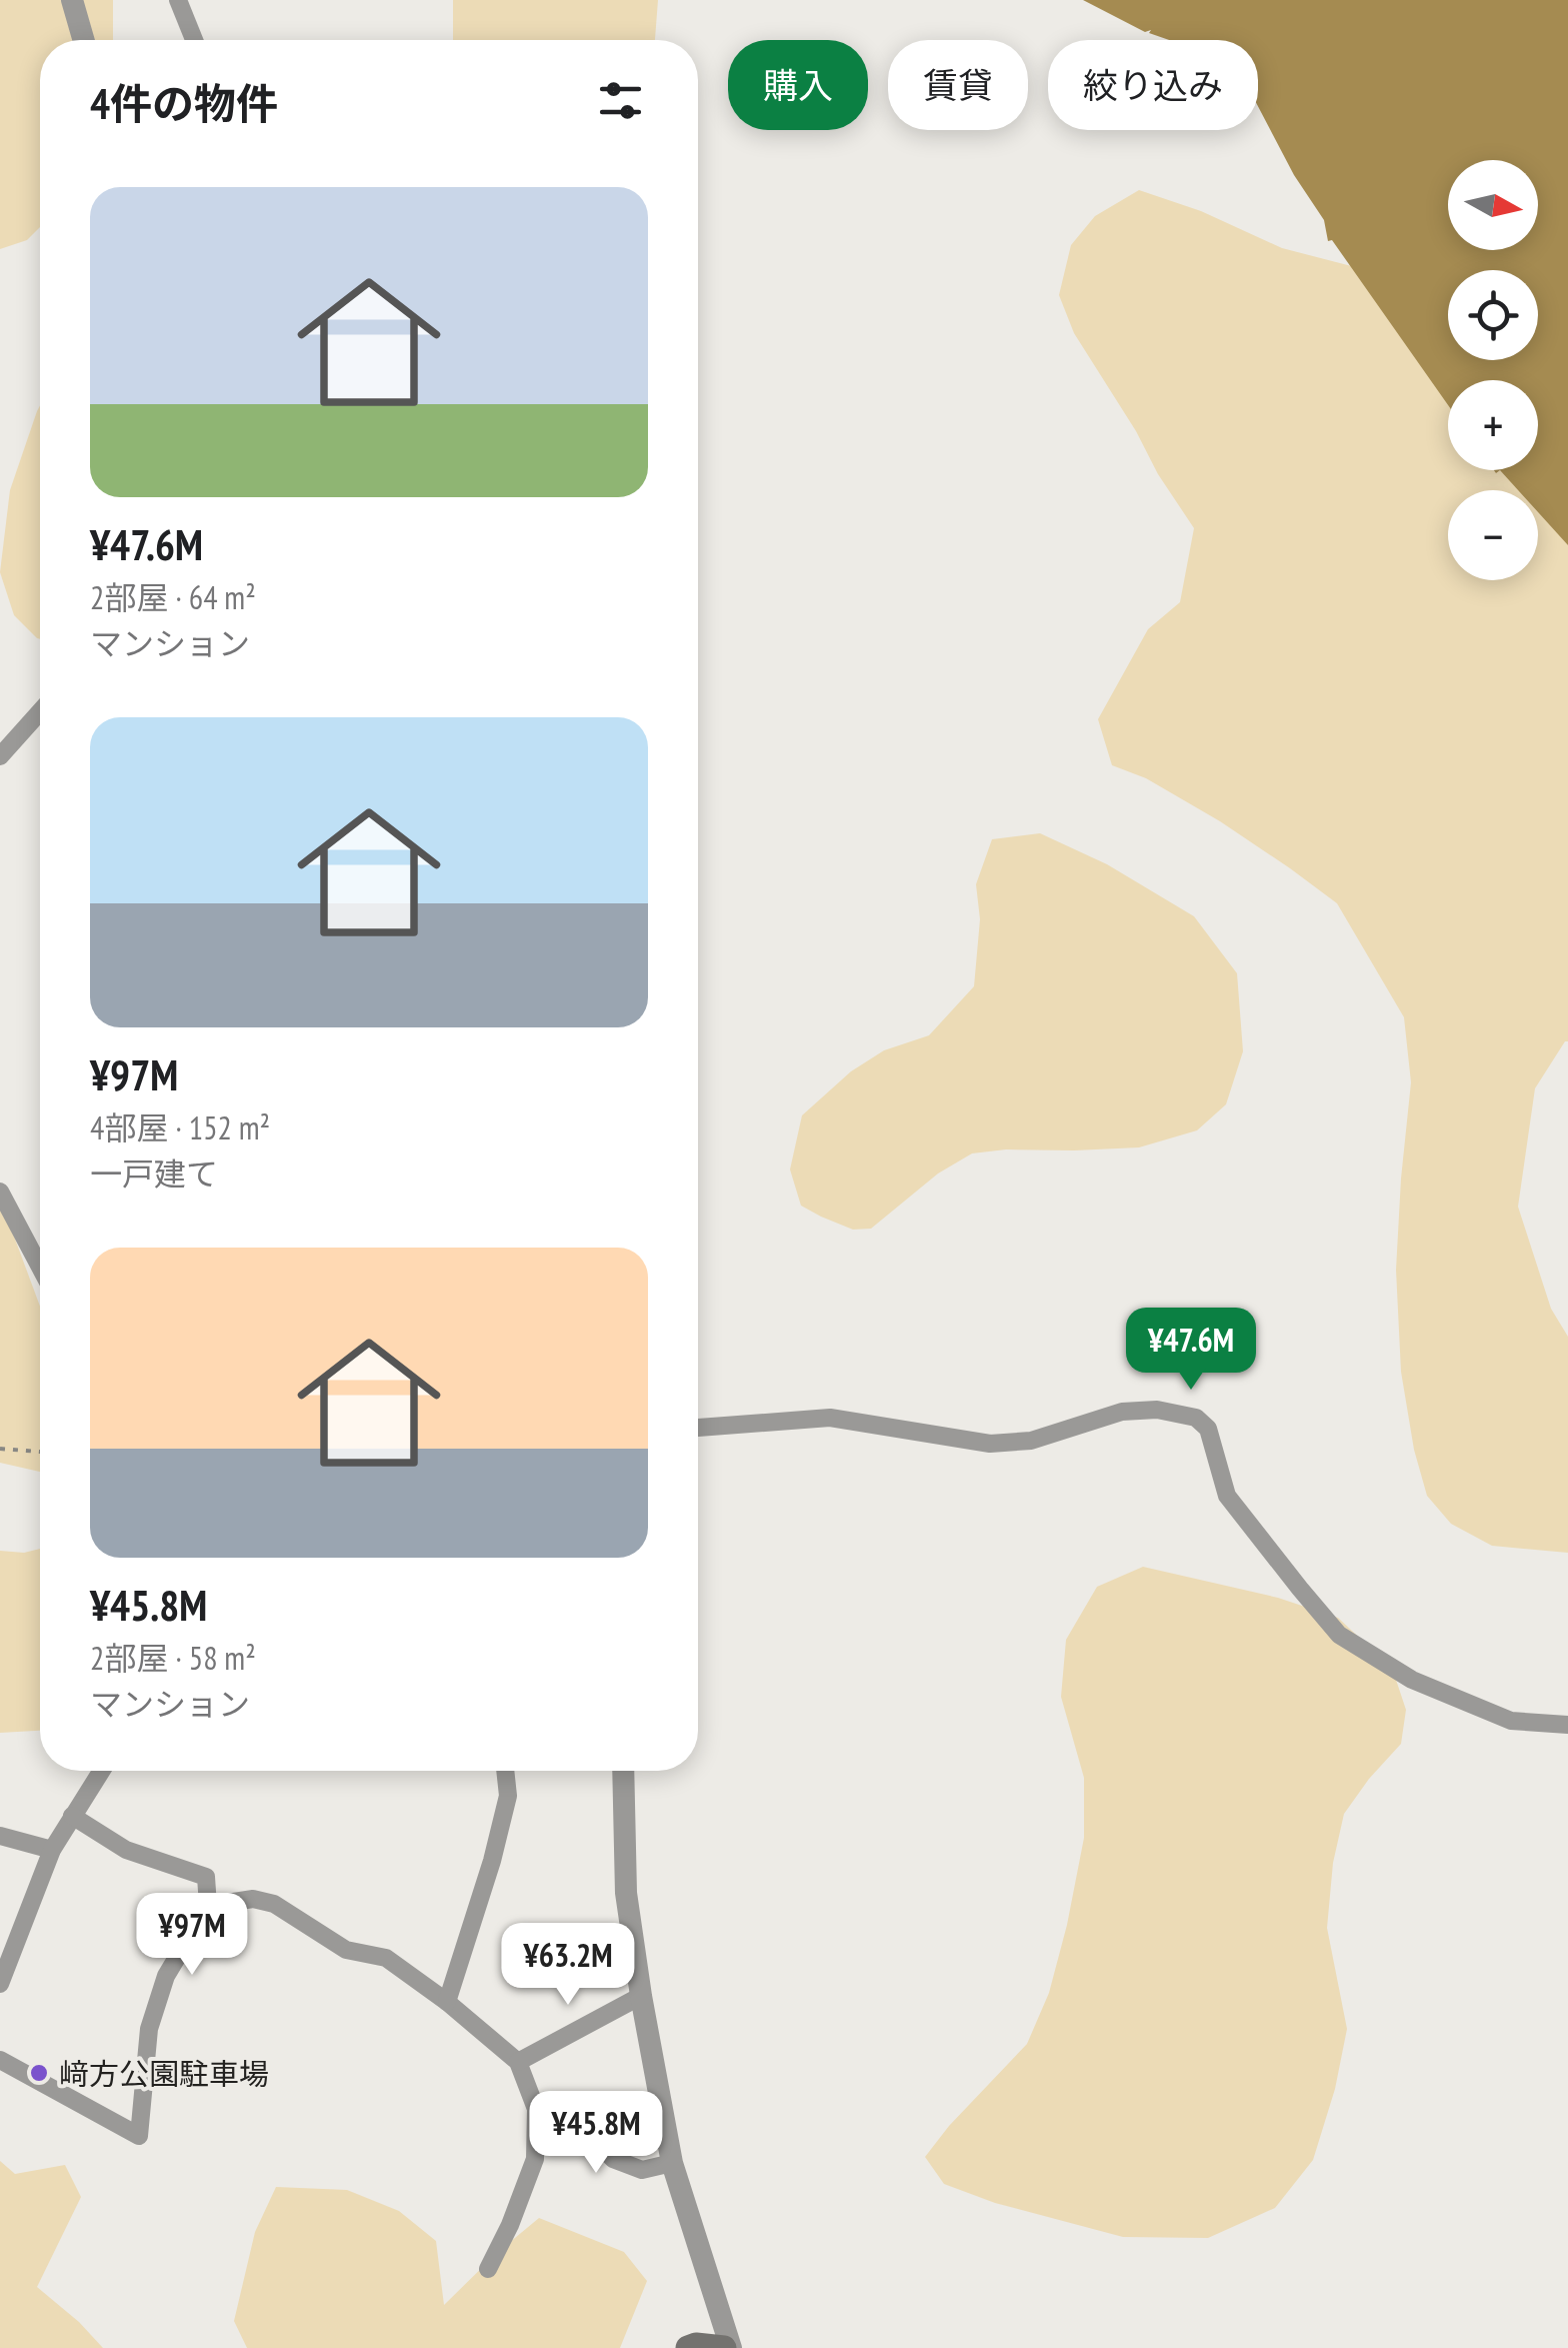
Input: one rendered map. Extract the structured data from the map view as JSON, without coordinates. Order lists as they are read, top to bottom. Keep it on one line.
{"places":["﨑方公園駐車場"],"north":"right","page":{"chip":["購入","賃貸","絞り込み"],"heading":"4件の物件","map_buttons":["+","−"],"list":[{"name":"¥47.6M","note":"2部屋 · 64 m² · マンション"},{"name":"¥97M","note":"4部屋 · 152 m² · 一戸建て"},{"name":"¥45.8M","note":"2部屋 · 58 m² · マンション"}],"price":["¥47.6M","¥97M","¥63.2M","¥45.8M"]}}
